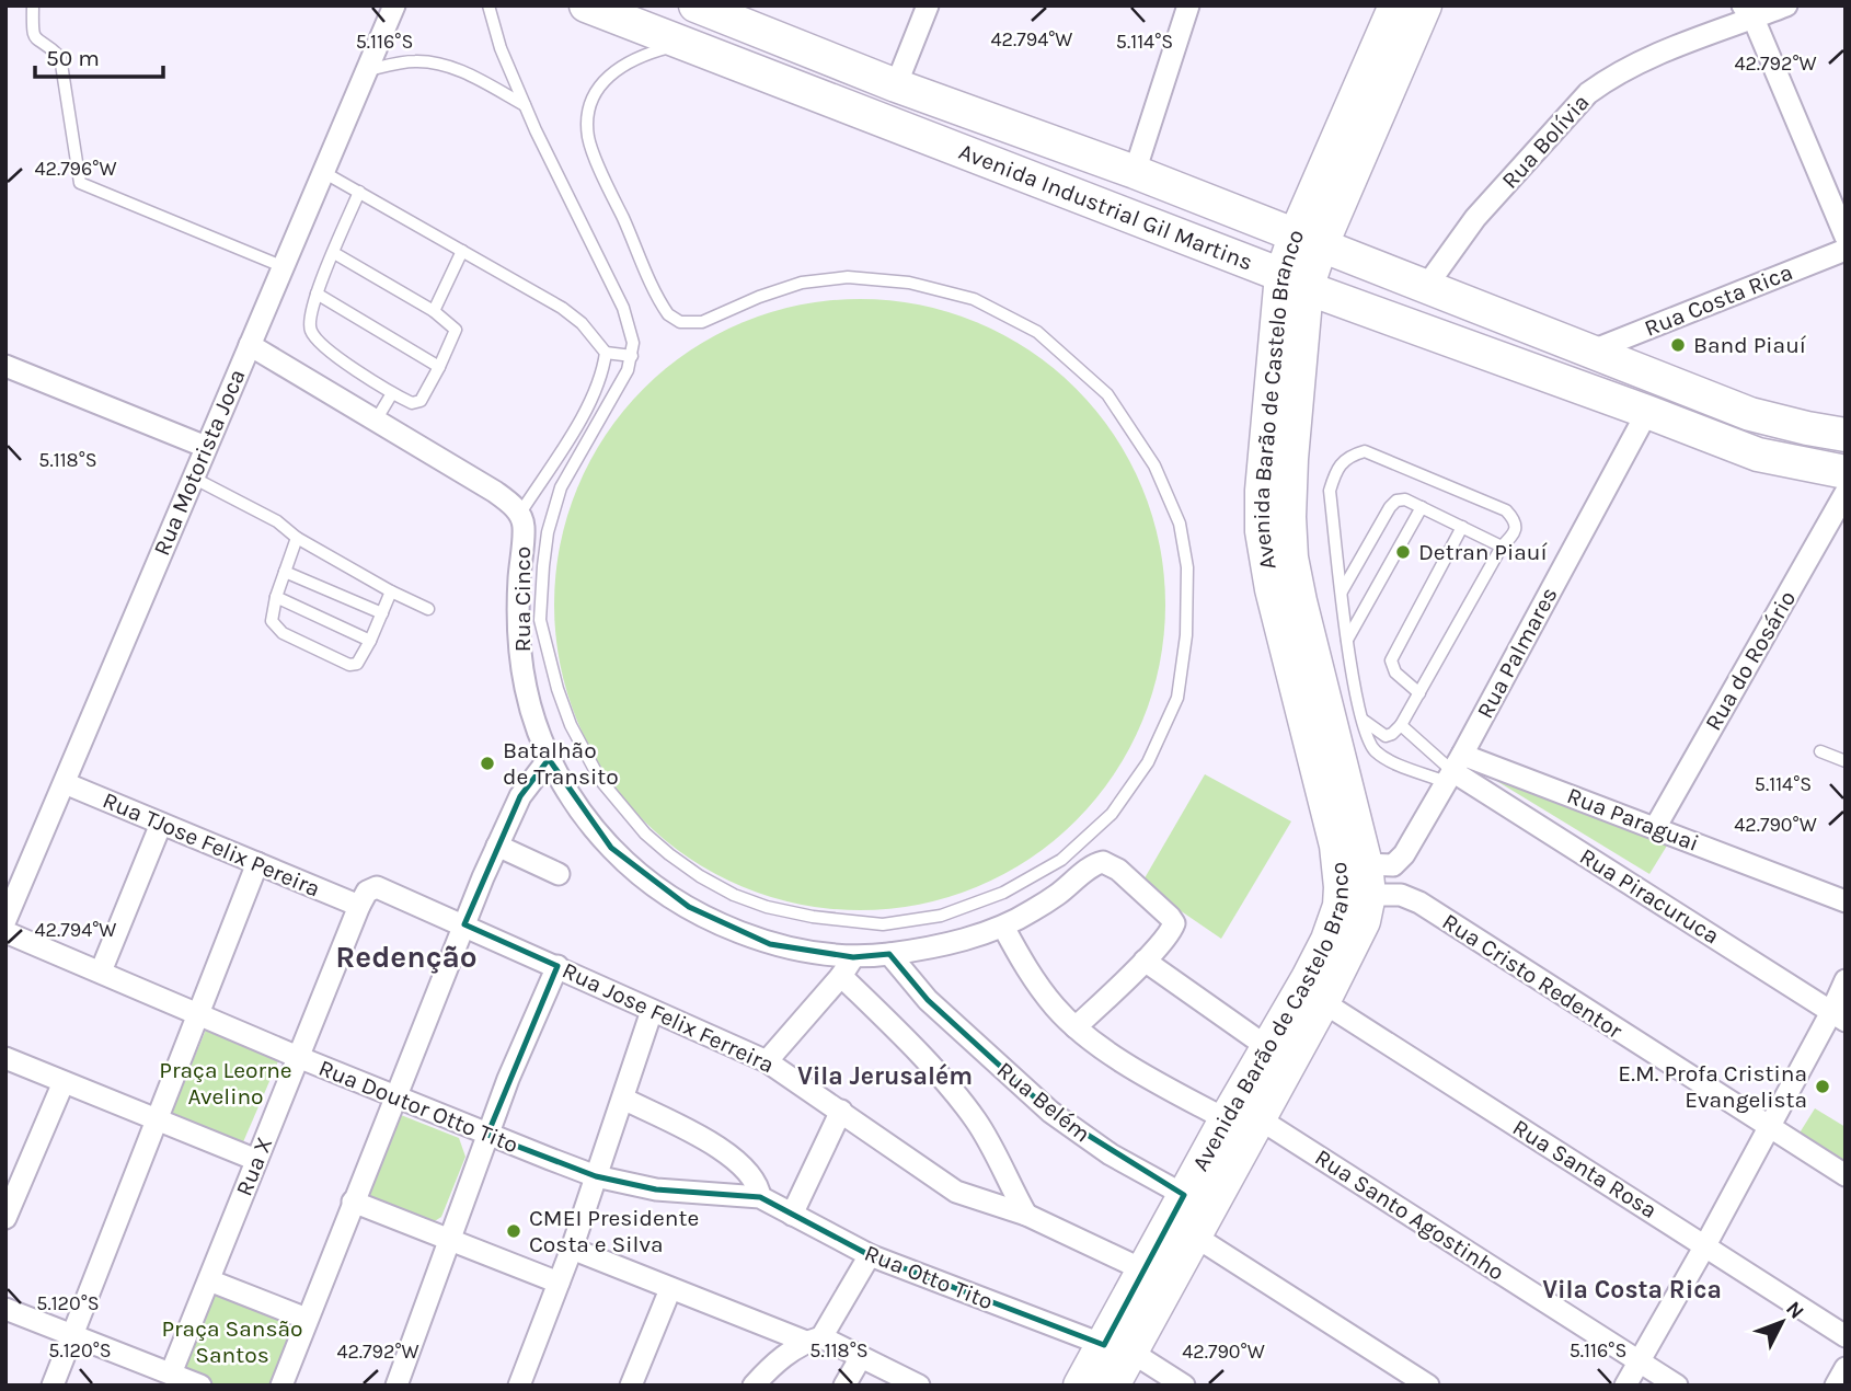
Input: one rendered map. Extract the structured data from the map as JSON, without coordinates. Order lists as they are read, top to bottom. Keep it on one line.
{"streets":{"main road":["Avenida Industrial Gil Martins","Avenida Barão de Castelo Branco"],"street":["Rua Bolívia","Rua Costa Rica","Rua Motorista Joca","Rua Cinco","Rua Palmares","Rua do Rosário","Rua Paraguai","Rua TJose Felix Pereira","Rua Piracuruca","Rua Cristo Redentor","Rua Jose Felix Ferreira","Rua Belém","Rua Doutor Otto Tito","Rua X","Rua Santa Rosa","Rua Santo Agostinho","Rua Otto Tito"]},"crossings":[["Rua Bolívia","Avenida Industrial Gil Martins"],["Avenida Industrial Gil Martins","Rua Costa Rica"],["Avenida Industrial Gil Martins","Avenida Barão de Castelo Branco"],["Avenida Industrial Gil Martins","Rua Palmares"],["Avenida Barão de Castelo Branco","Rua Palmares"],["Avenida Barão de Castelo Branco","Rua Cristo Redentor"],["Avenida Barão de Castelo Branco","Rua Jose Felix Ferreira"],["Avenida Barão de Castelo Branco","Rua Belém"],["Avenida Barão de Castelo Branco","Rua Santa Rosa"],["Avenida Barão de Castelo Branco","Rua Santo Agostinho"],["Avenida Barão de Castelo Branco","Rua Otto Tito"],["Rua Motorista Joca","Rua Cinco"],["Rua Motorista Joca","Rua TJose Felix Pereira"],["Rua Motorista Joca","Rua Doutor Otto Tito"],["Rua Palmares","Rua Paraguai"],["Rua Palmares","Rua Piracuruca"],["Rua Palmares","Rua Cristo Redentor"],["Rua do Rosário","Rua Paraguai"],["Rua Paraguai","Rua Piracuruca"],["Rua TJose Felix Pereira","Rua Jose Felix Ferreira"],["Rua TJose Felix Pereira","Rua X"],["Rua Jose Felix Ferreira","Rua X"],["Rua Doutor Otto Tito","Rua X"],["Rua Doutor Otto Tito","Rua Otto Tito"]],"districts":["Redenção","Vila Jerusalém","Vila Costa Rica"],"parks":["Praça Leorne Avelino","Praça Sansão Santos"],"places":["Band Piauí","Detran Piauí","Batalhão de Transito","E.M. Profª Cristina Evangelista","CMEI Presidente Costa e Silva"],"scale_bar":"50 m","north":"top right","coordinates":["42.794°W","5.116°S","5.114°S","42.792°W","42.796°W","5.118°S","42.790°W","5.120°S"]}
